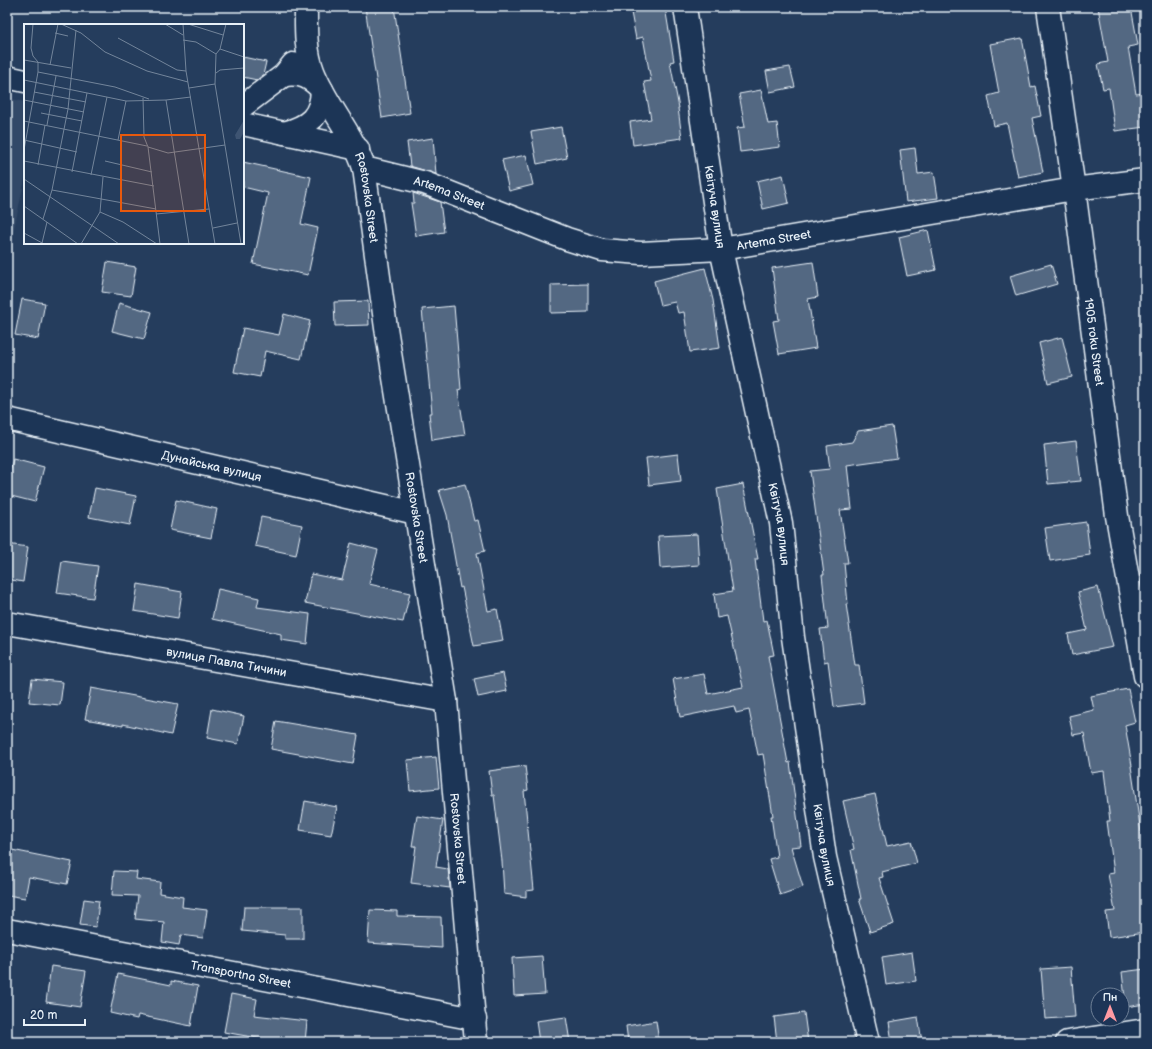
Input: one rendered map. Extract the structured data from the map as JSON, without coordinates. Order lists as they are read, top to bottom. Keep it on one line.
{"streets":{"street":["Artema Street","Rostovska Street","Квітуча вулиця","1905 roku Street","Дунайська вулиця","вулиця Павла Тичини","Transportna Street"]},"crossings":[["Artema Street","Rostovska Street"],["Artema Street","Квітуча вулиця"],["Artema Street","1905 roku Street"],["Rostovska Street","Дунайська вулиця"],["Rostovska Street","вулиця Павла Тичини"],["Rostovska Street","Transportna Street"]],"scale_bar":"20 m","north":"top"}
